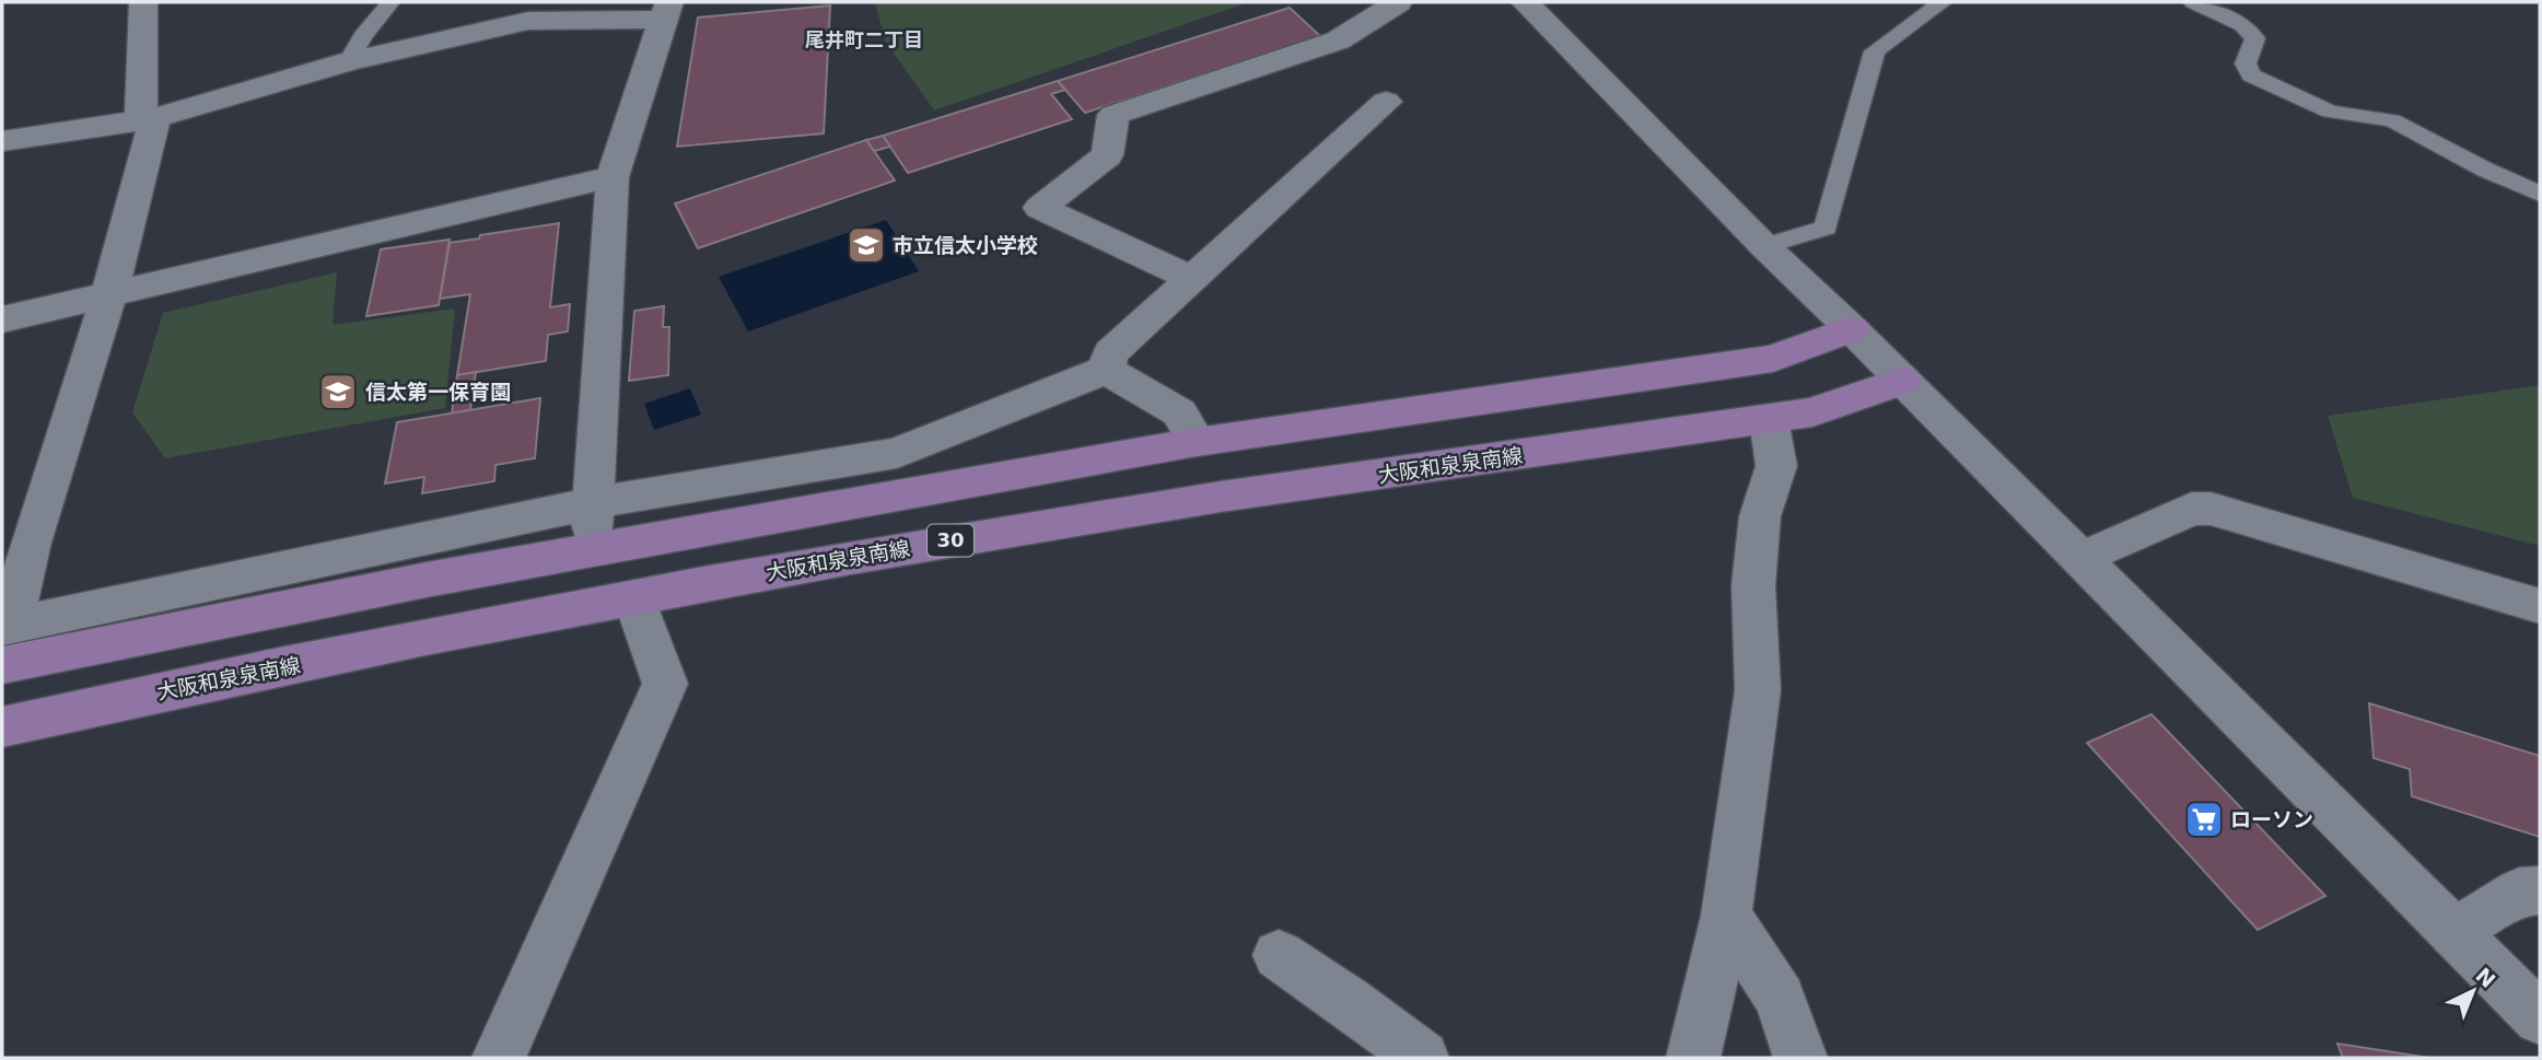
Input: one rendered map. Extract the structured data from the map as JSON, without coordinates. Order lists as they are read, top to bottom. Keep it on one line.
{"streets":{"main road":["大阪和泉泉南線","30"]},"districts":["尾井町二丁目"],"places":{"school or university":["市立信太小学校","信太第一保育園"],"supermarket":["ローソン"]},"north":"top right"}
